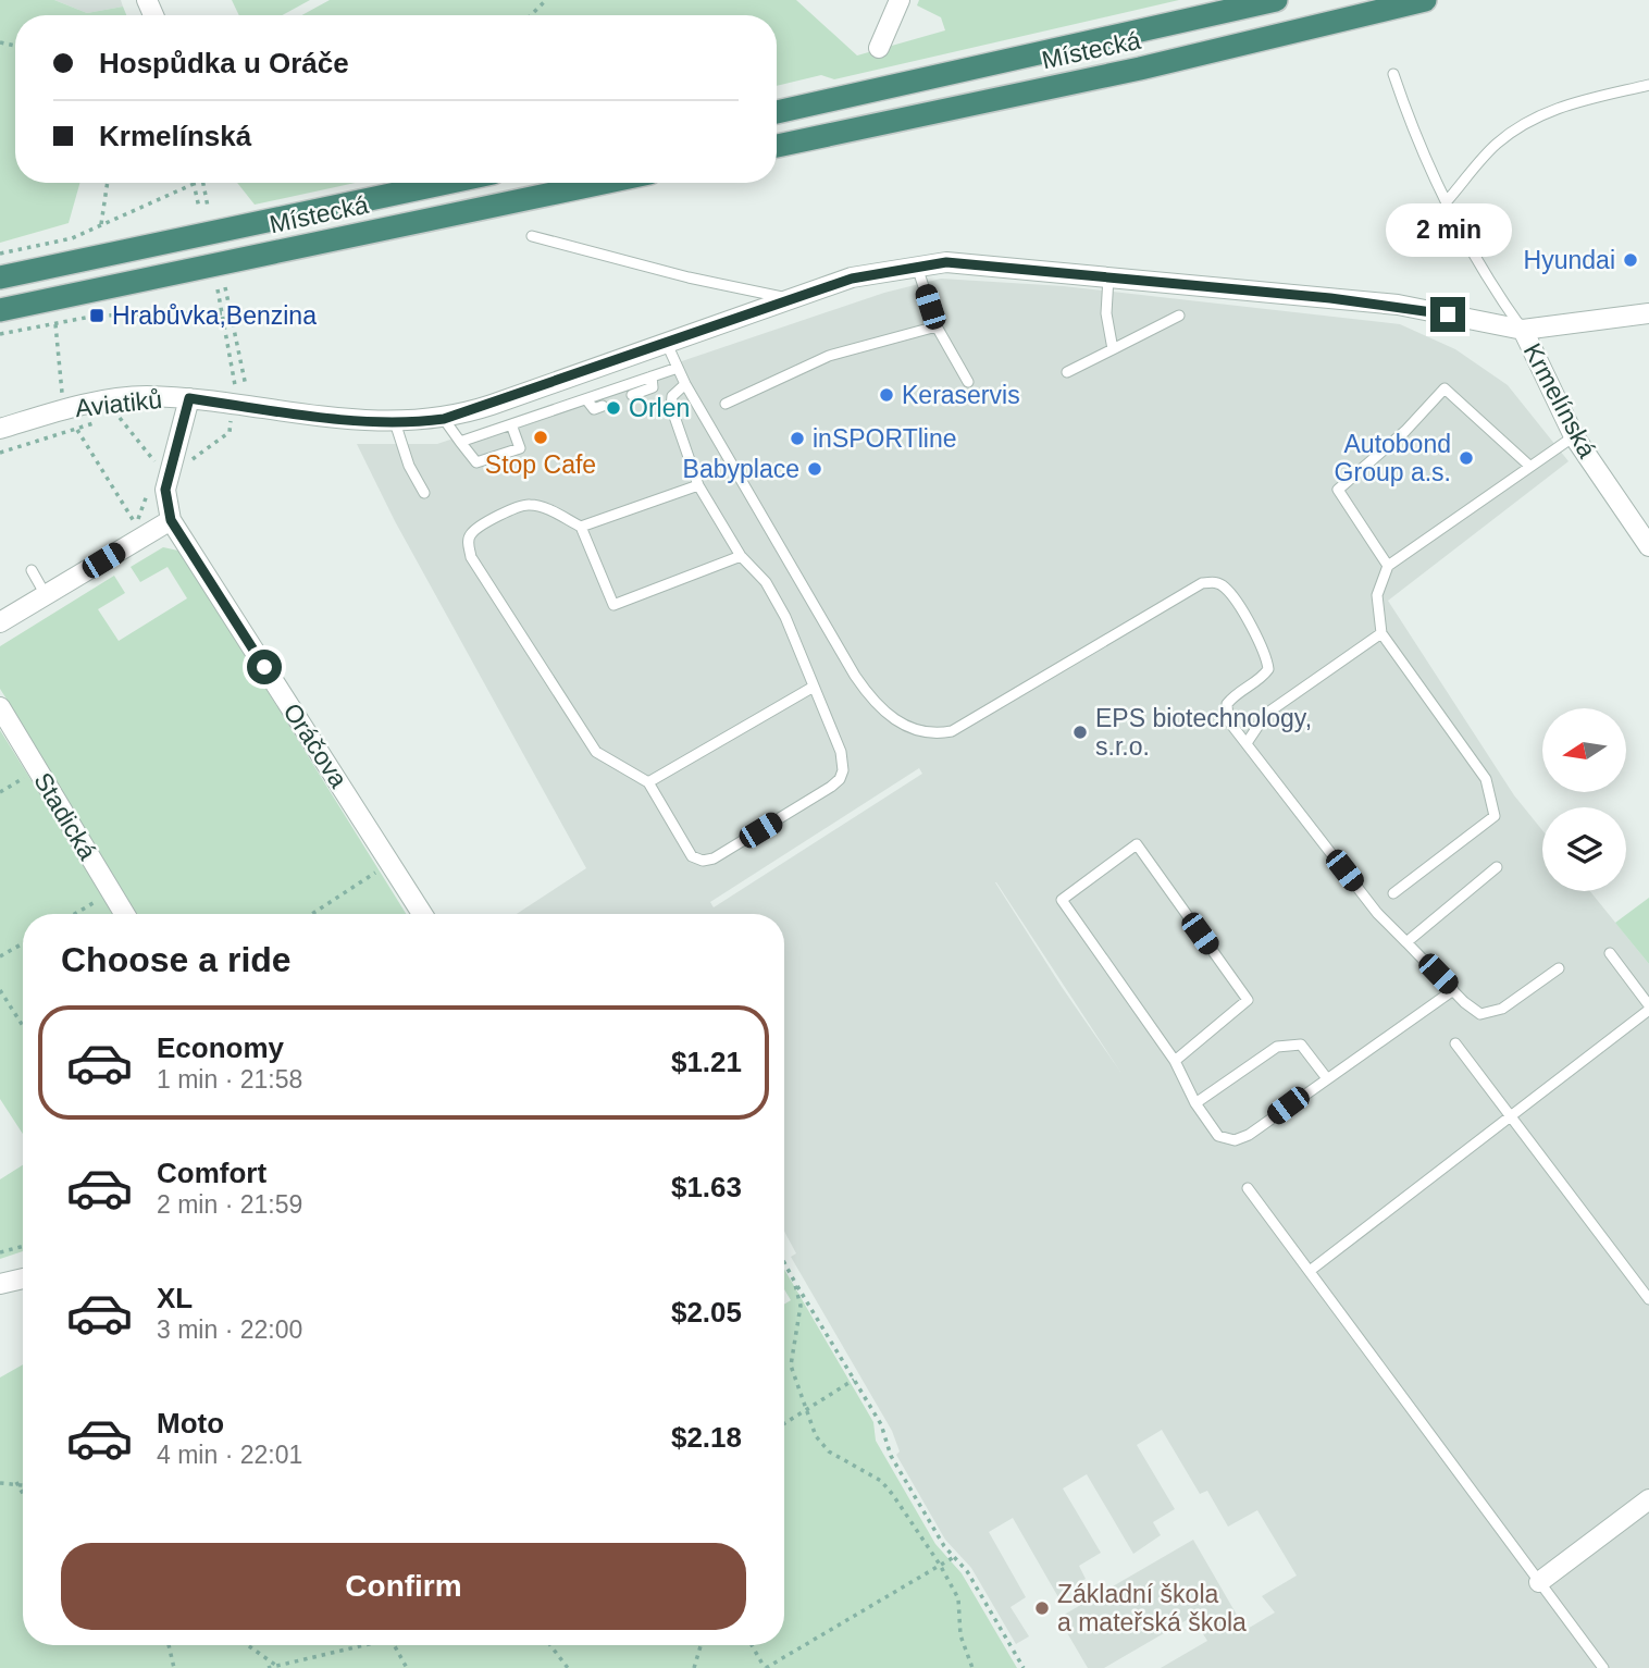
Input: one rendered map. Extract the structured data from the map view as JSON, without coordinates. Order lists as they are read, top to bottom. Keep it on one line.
{"streets":{"highway":["Místecká"],"street":["Krmelínská","Aviatiků","Oráčova","Stadická"]},"crossings":[["Krmelínská","Aviatiků"],["Aviatiků","Oráčova"]],"places":{"other":["Hyundai","Keraservis","Orlen","Stop Cafe","inSPORTline","Autobond Group a.s.","Babyplace","EPS biotechnology, s.r.o.","Základní škola a mateřská škola"],"transit":["Hrabůvka,Benzina"]},"north":"left","page":{"banner":["Hospůdka u Oráče","Krmelínská"],"bubble":"2 min","heading":"Choose a ride","list":[{"name":"Economy","note":"1 min · 21:58","value":"$1.21"},{"name":"Comfort","note":"2 min · 21:59","value":"$1.63"},{"name":"XL","note":"3 min · 22:00","value":"$2.05"},{"name":"Moto","note":"4 min · 22:01","value":"$2.18"}],"buttons":"Confirm"}}
